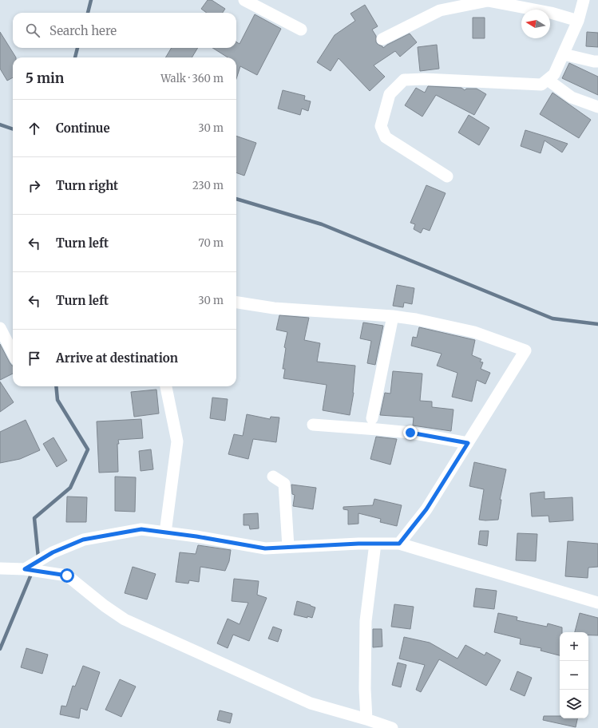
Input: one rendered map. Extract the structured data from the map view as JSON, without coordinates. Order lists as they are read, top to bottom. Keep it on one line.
{"north":"left","page":{"search":"Search here","heading":["5 min","Walk · 360 m"],"list":[["Continue","30 m"],["Turn right","230 m"],["Turn left","70 m"],["Turn left","30 m"],"Arrive at destination"],"map_buttons":["+","−"]}}
